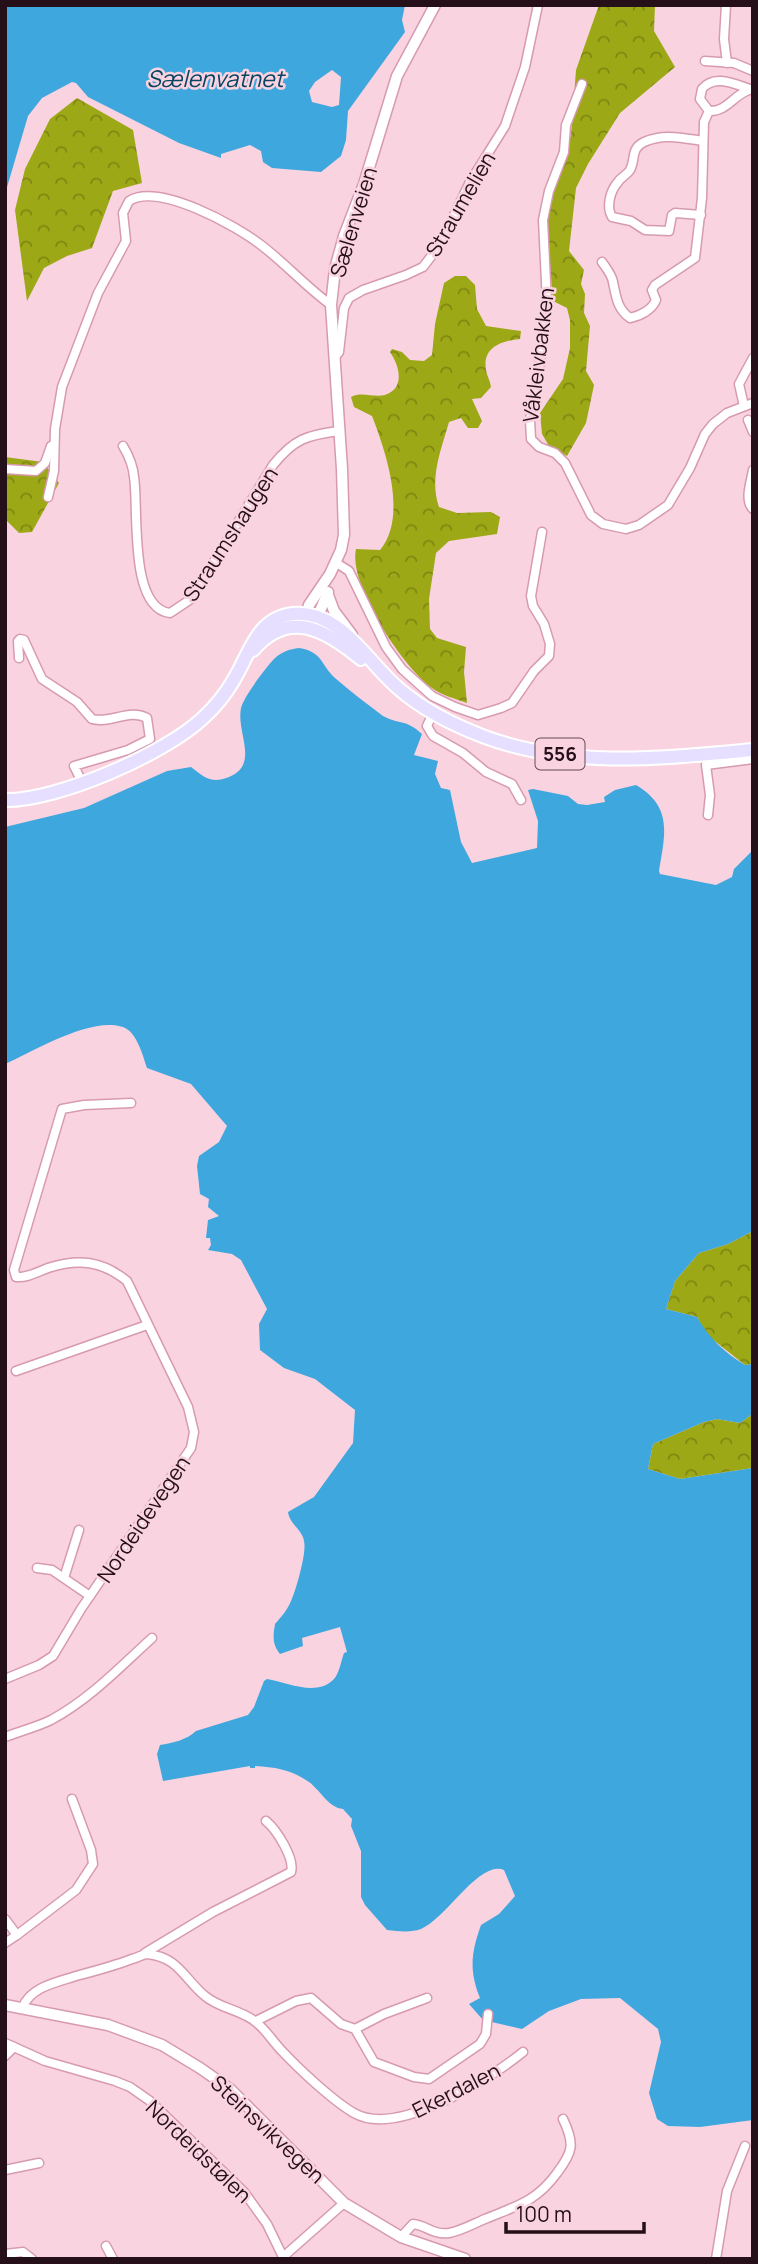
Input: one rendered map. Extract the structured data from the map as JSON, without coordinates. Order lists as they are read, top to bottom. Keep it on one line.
{"streets":{"main road":["556"],"street":["Straumelien","Sælenveien","Våkleivbakken","Straumshaugen","Nordeidevegen","Ekerdalen","Steinsvikvegen","Nordeidstølen"]},"crossings":[["Straumelien","Sælenveien"],["Sælenveien","Straumshaugen"],["Sælenveien","556"],["Steinsvikvegen","Nordeidstølen"]],"water":["Sælenvatnet"],"scale_bar":"100 m"}
